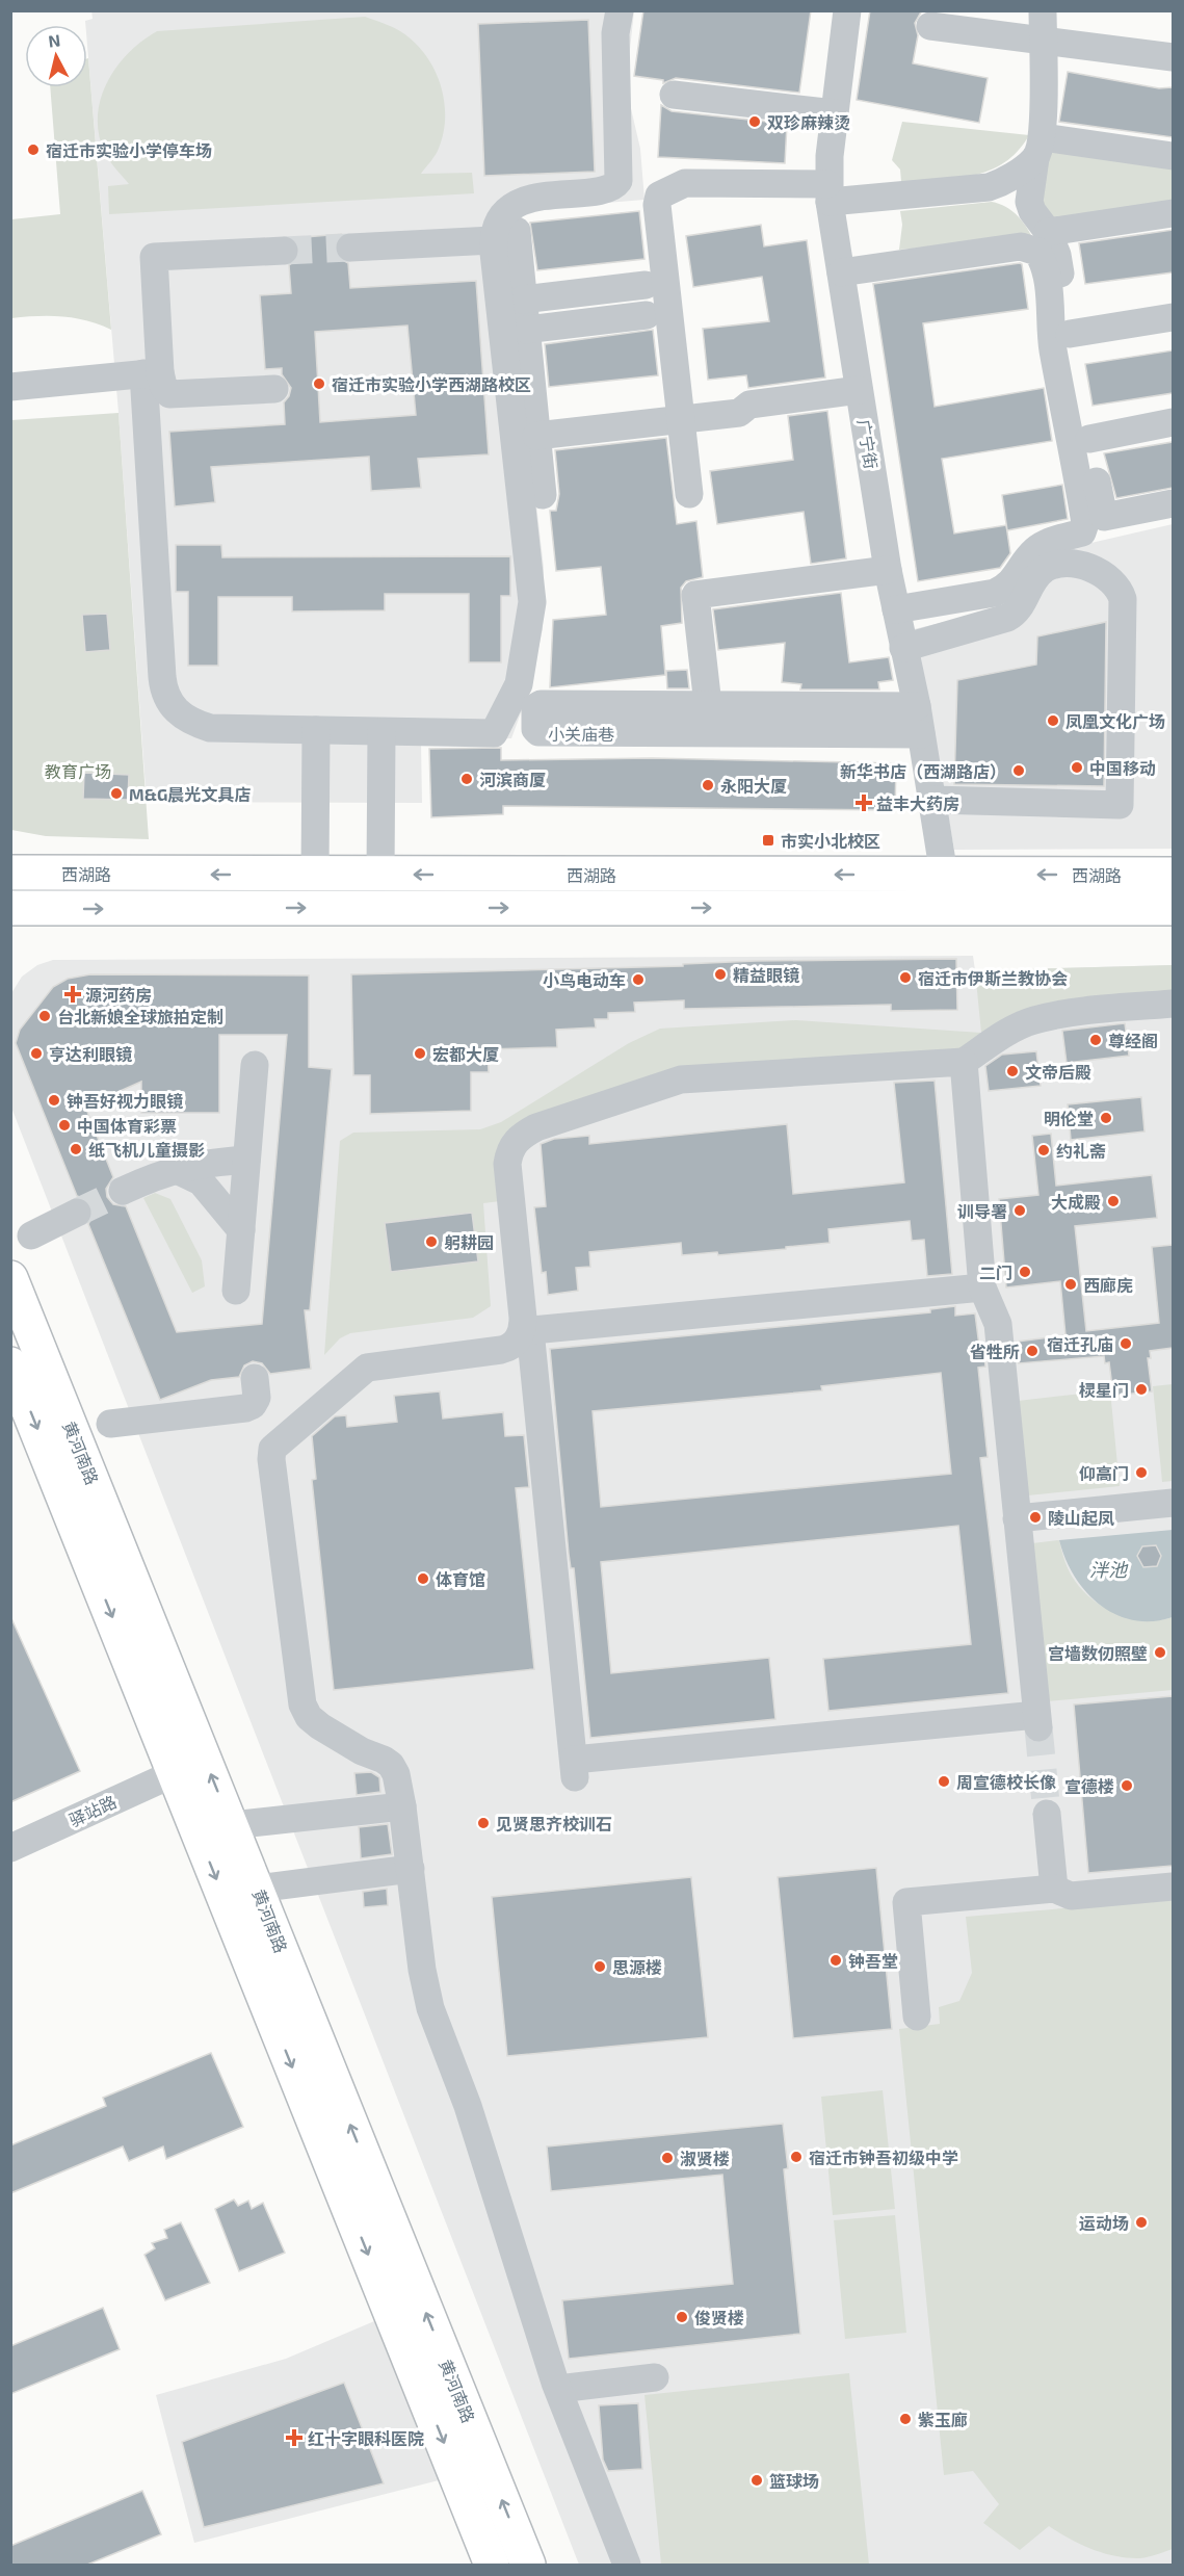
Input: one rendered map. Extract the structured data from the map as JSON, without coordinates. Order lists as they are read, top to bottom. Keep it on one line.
{"streets":{"main road":["西湖路","黄河南路"],"street":["广宁街","小关庙巷","驿站路"]},"crossings":[["广宁街","小关庙巷"],["广宁街","西湖路"],["黄河南路","驿站路"]],"water":["泮池"],"parks":["教育广场"],"places":{"other":["双珍麻辣烫","宿迁市实验小学停车场","宿迁市实验小学西湖路校区","凤凰文化广场","中国移动","新华书店（西湖路店）","河滨商厦","永阳大厦","M&G晨光文具店","精益眼镜","宿迁市伊斯兰教协会","小鸟电动车","台北新娘全球旅拍定制","尊经阁","亨达利眼镜","宏都大厦","文帝后殿","钟吾好视力眼镜","明伦堂","中国体育彩票","纸飞机儿童摄影","约礼斋","大成殿","训导署","躬耕园","二门","西廊庑","宿迁孔庙","省牲所","棂星门","仰高门","陵山起凤","体育馆","宫墙数仞照壁","周宣德校长像","宣德楼","见贤思齐校训石","钟吾堂","思源楼","宿迁市钟吾初级中学","淑贤楼","运动场","俊贤楼","紫玉廊","篮球场"],"health":["益丰大药房","源河药房","红十字眼科医院"],"transit":["市实小北校区"]},"north":"top"}
